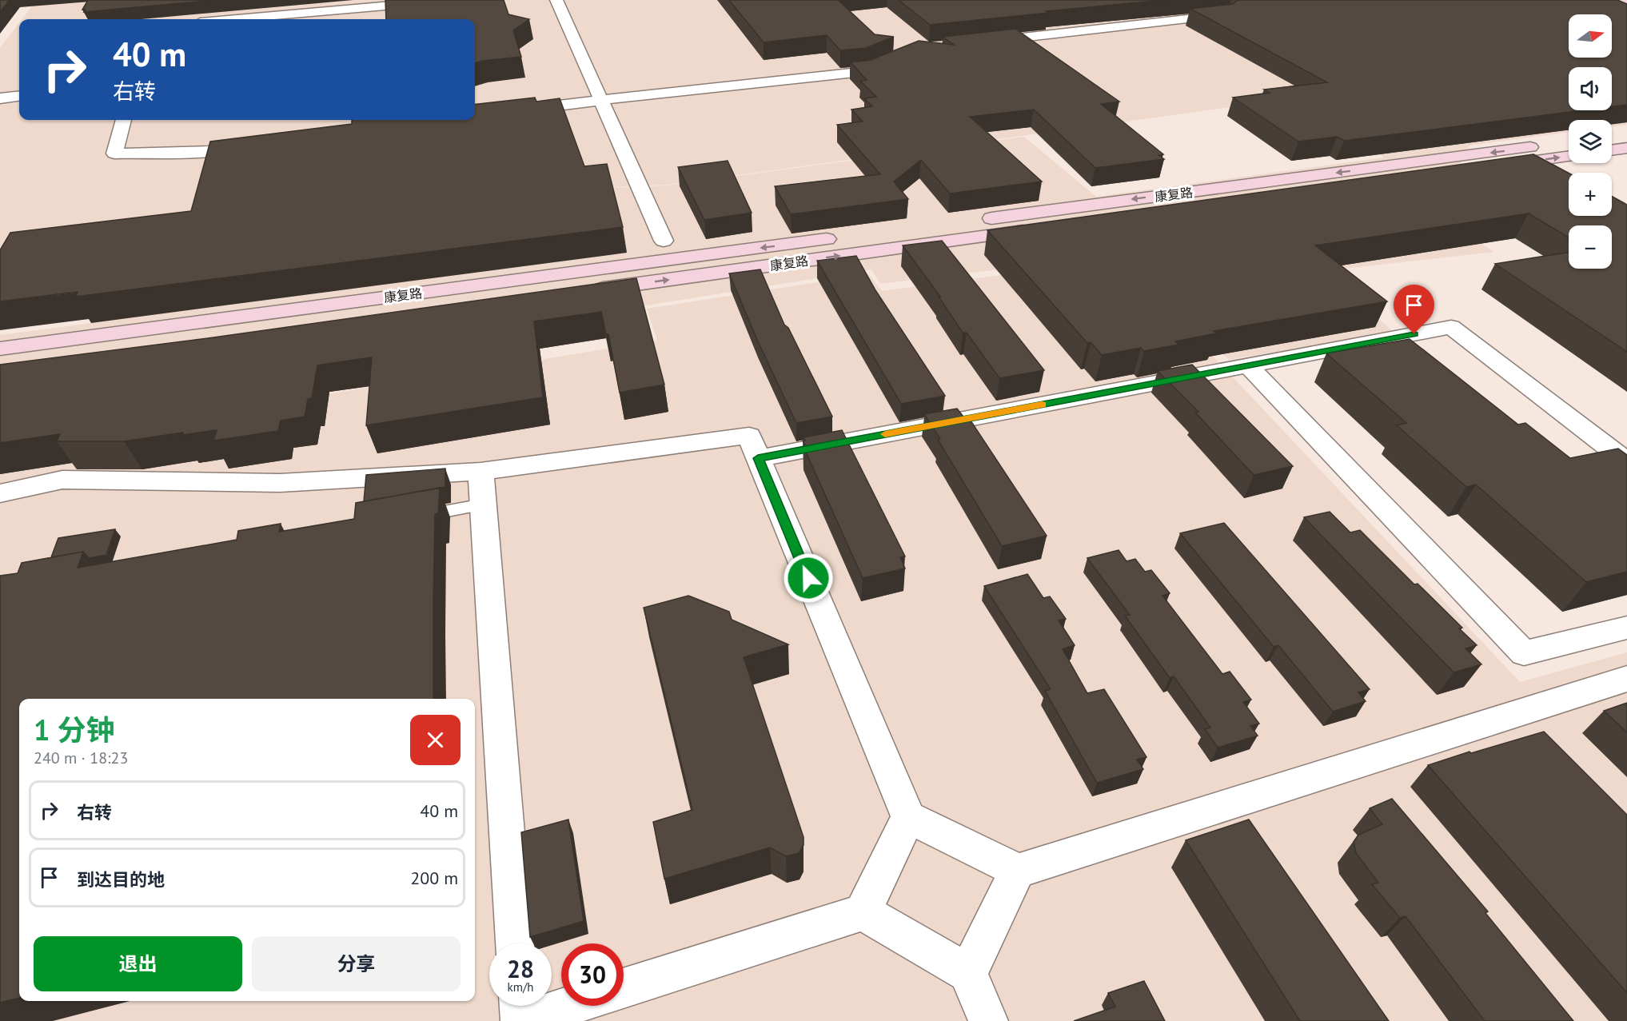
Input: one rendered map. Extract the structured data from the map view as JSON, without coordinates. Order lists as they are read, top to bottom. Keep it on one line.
{"streets":{"main road":["康复路"]},"north":"right","page":{"map_buttons":["+","−"],"turn":["40 m","右转"],"heading":["1 分钟","240 m · 18:23"],"list":[{"name":"右转","value":"40 m"},{"name":"到达目的地","value":"200 m"}],"buttons":["退出","分享"],"speed":"28 km/h","limit":"30"}}
